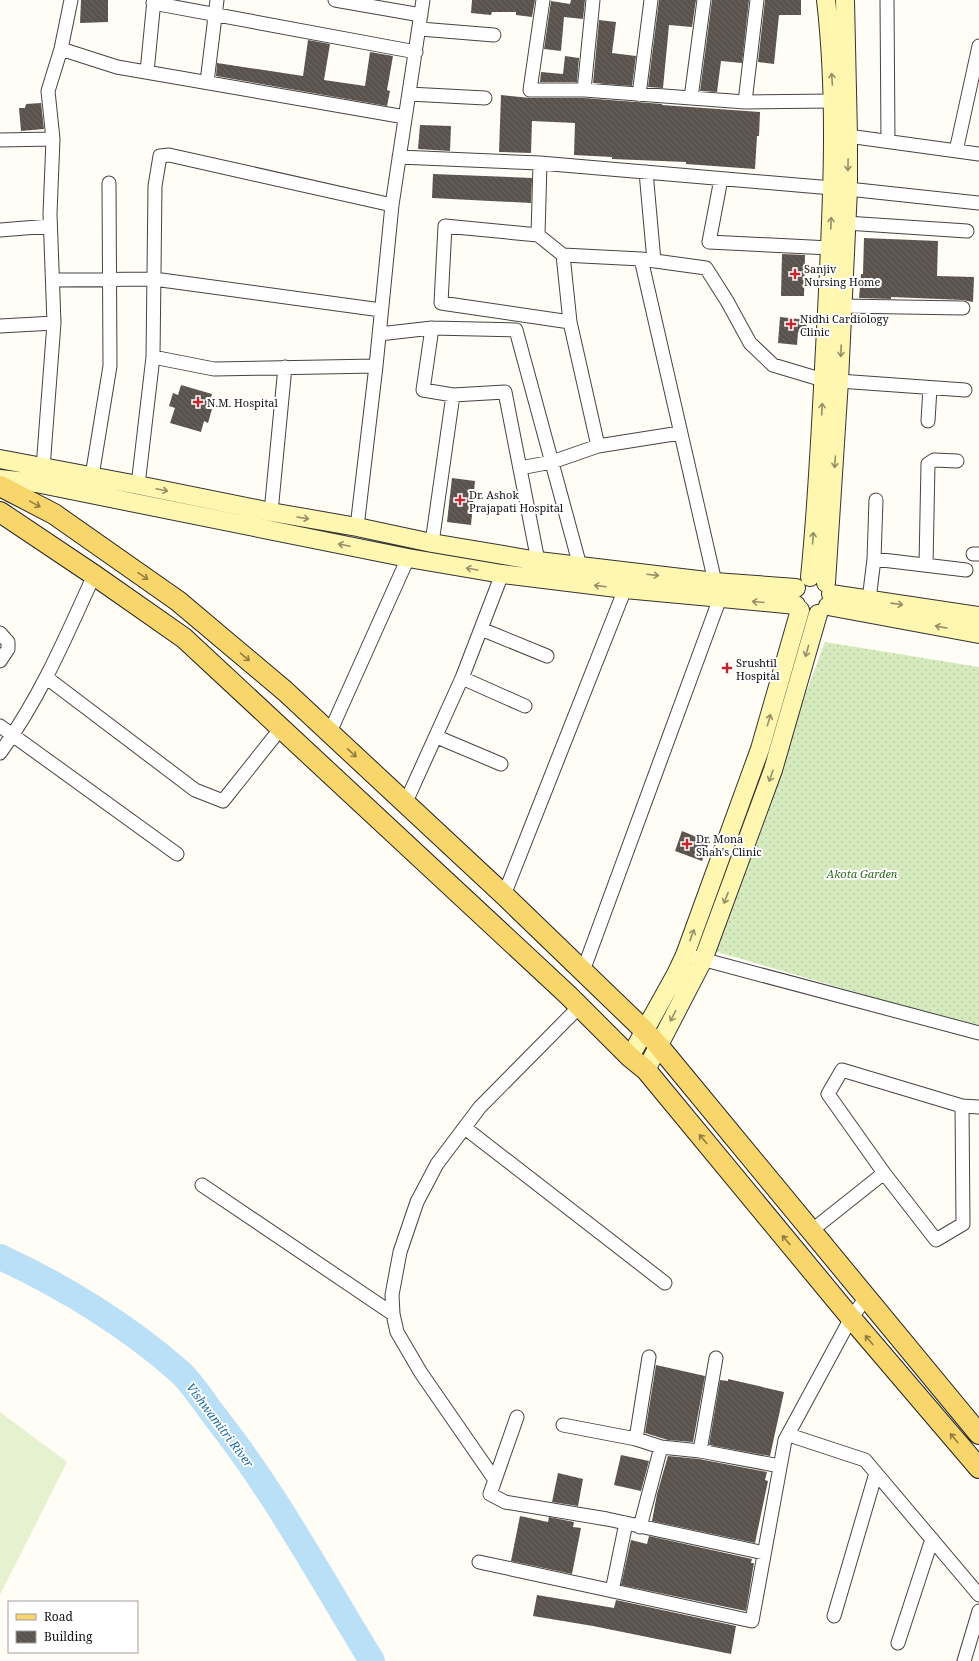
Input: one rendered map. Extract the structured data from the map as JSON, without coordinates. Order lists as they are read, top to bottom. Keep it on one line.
{"water":["Vishwamitri River"],"parks":["Akota Garden"],"places":{"health":["Sanjiv Nursing Home","Nidhi Cardiology Clinic","N.M. Hospital","Dr. Ashok Prajapati Hospital","Srushtil Hospital","Dr. Mona Shah's Clinic"]},"legend":["Road","Building"]}
